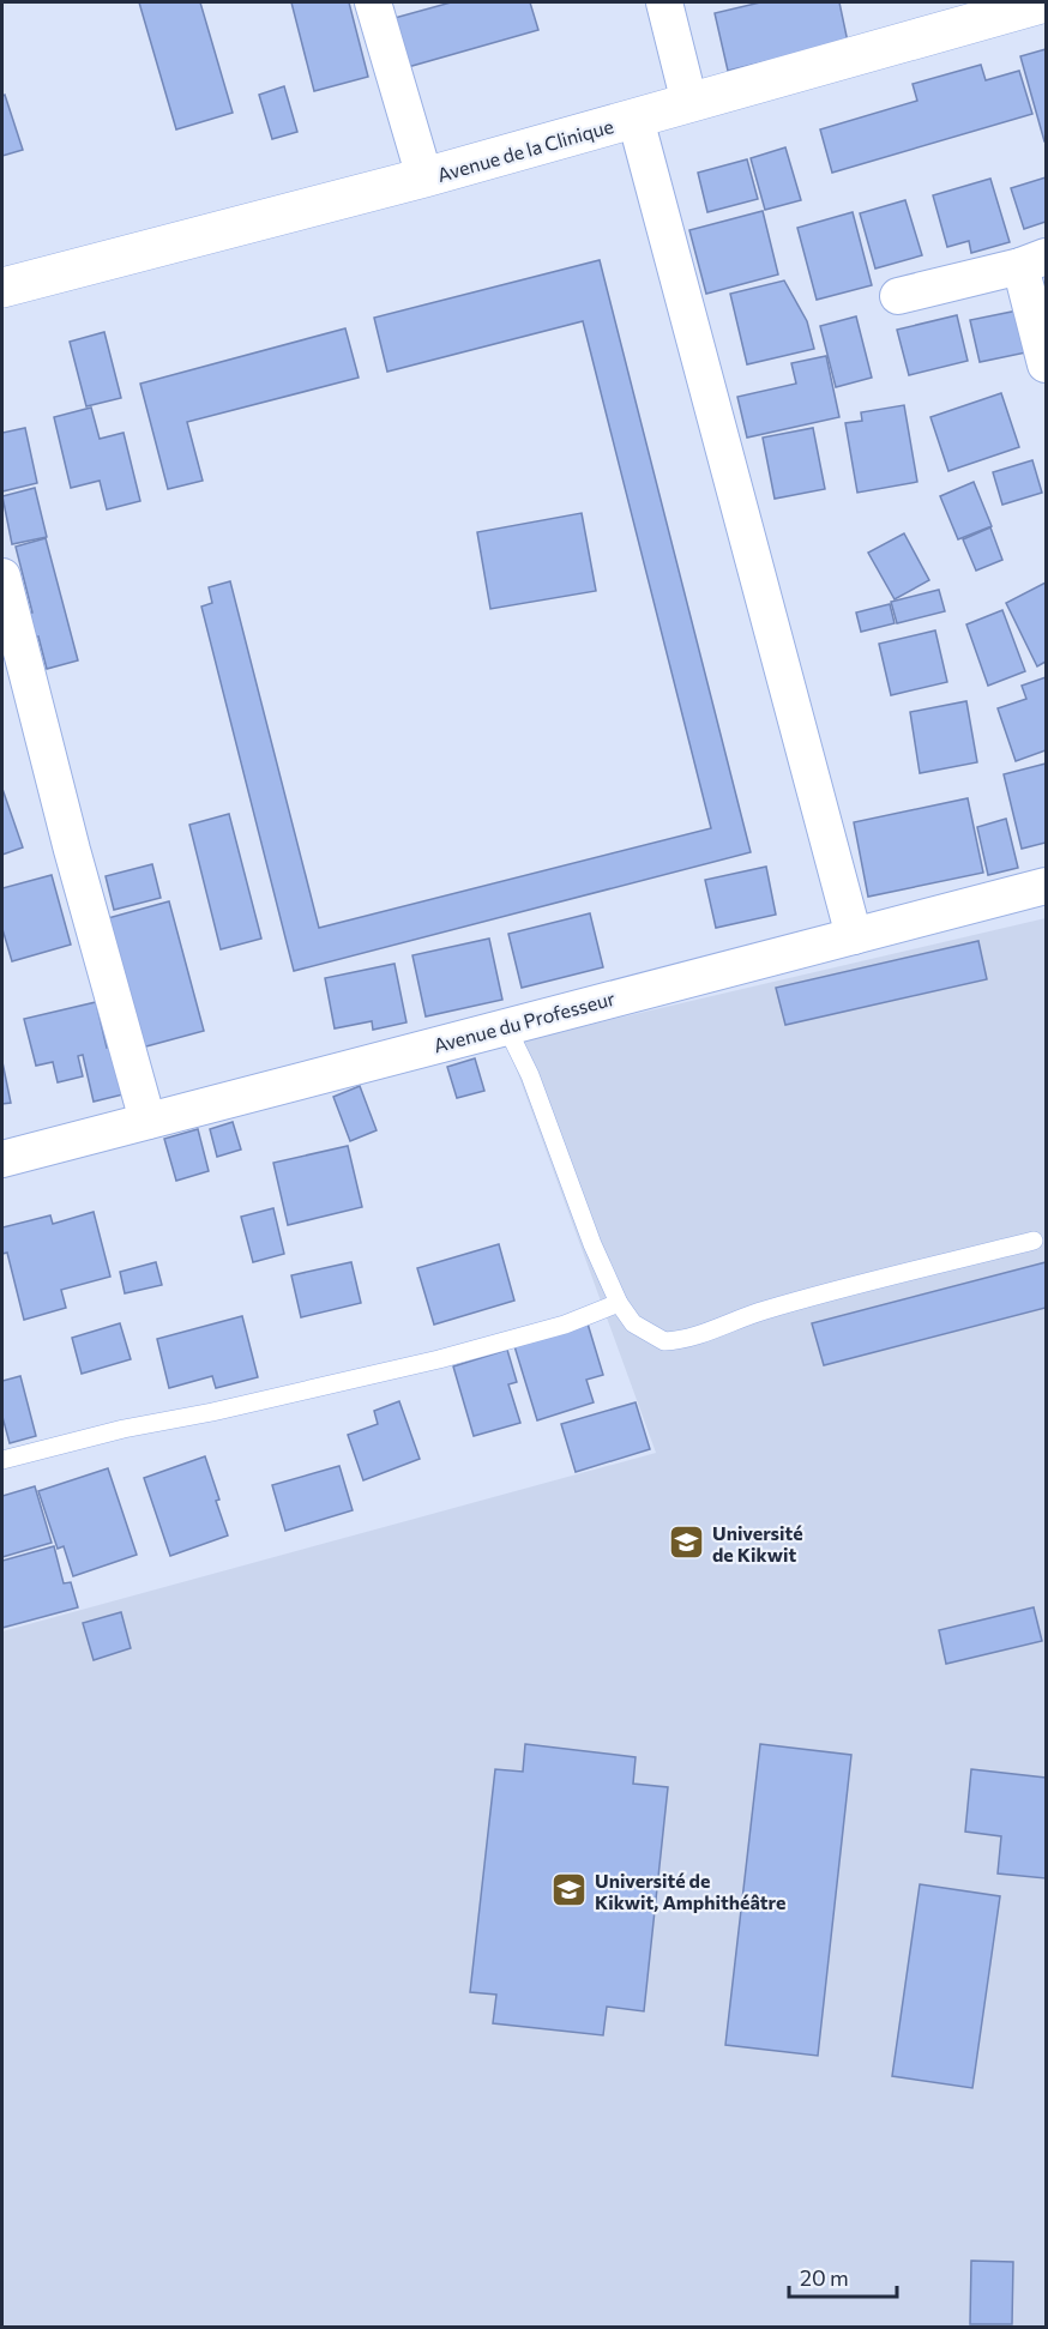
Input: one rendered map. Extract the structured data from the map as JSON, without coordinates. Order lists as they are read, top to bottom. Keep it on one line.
{"streets":{"street":["Avenue de la Clinique","Avenue du Professeur"]},"places":{"school or university":["Université de Kikwit","Université de Kikwit, Amphithéâtre"]},"scale_bar":"20 m"}
